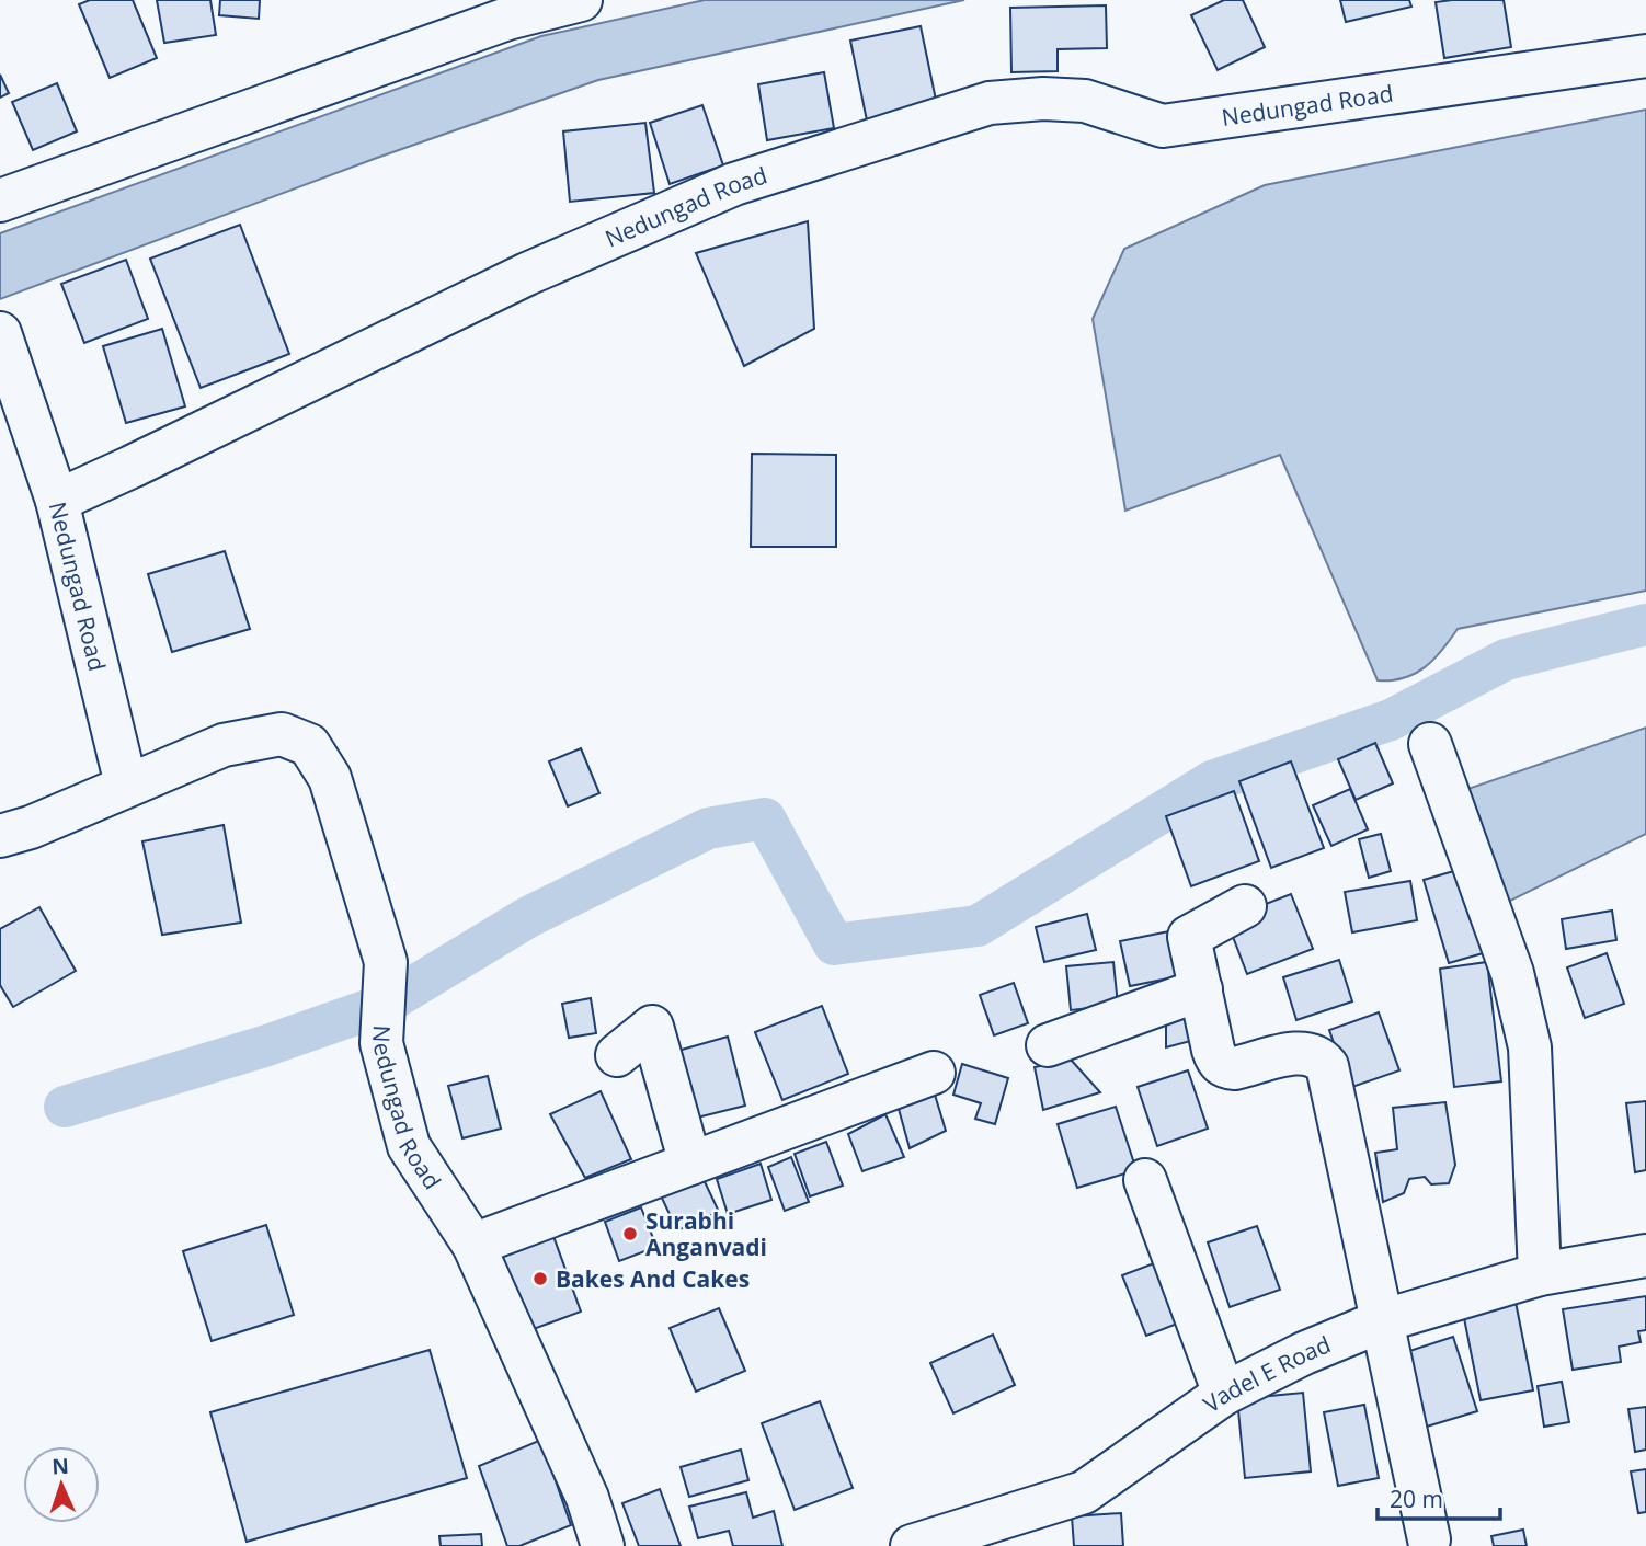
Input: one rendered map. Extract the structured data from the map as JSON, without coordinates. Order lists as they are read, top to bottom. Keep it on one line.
{"streets":{"street":["Nedungad Road","Vadel E Road"]},"places":["Surabhi Anganvadi","Bakes And Cakes"],"scale_bar":"20 m","north":"top"}
